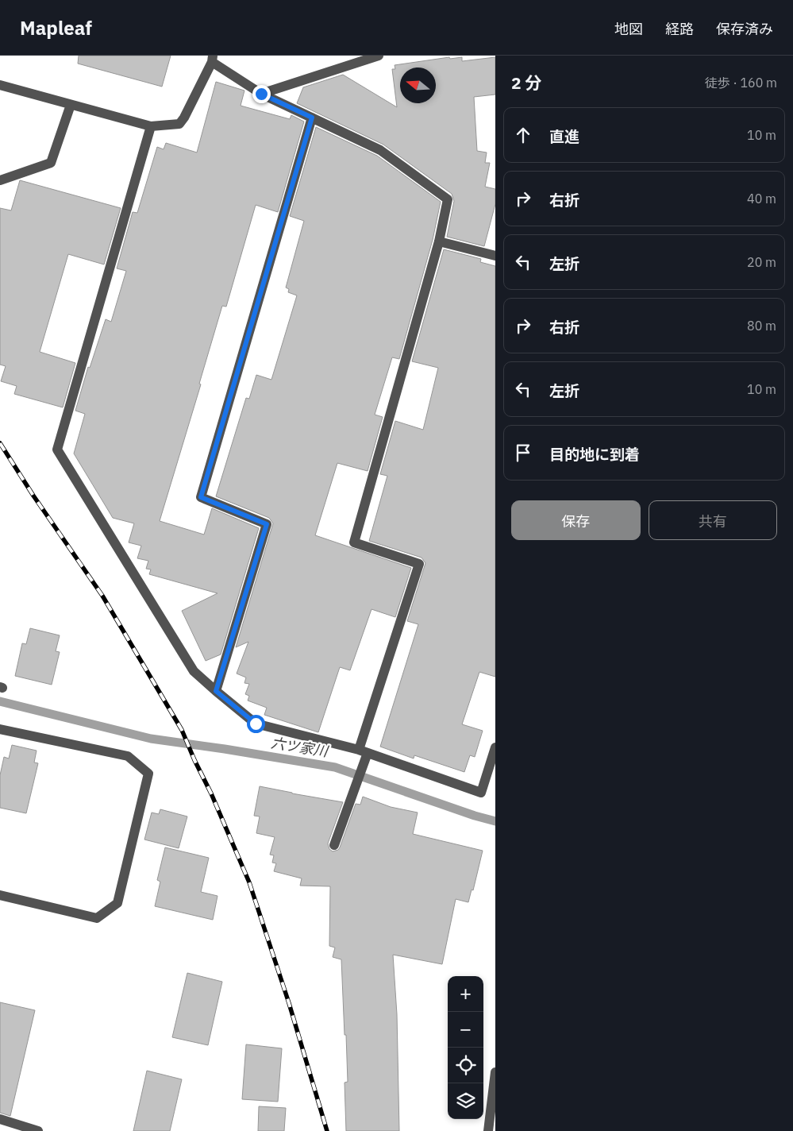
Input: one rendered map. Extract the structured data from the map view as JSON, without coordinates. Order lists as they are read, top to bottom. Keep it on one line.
{"water":["六ツ家川"],"north":"left","page":{"header":"Mapleaf","nav":["地図","経路","保存済み"],"heading":["2 分","徒歩 · 160 m"],"list":[["直進","10 m"],["右折","40 m"],["左折","20 m"],["右折","80 m"],["左折","10 m"],"目的地に到着"],"buttons":["保存","共有"],"map_buttons":["+","−"]}}
